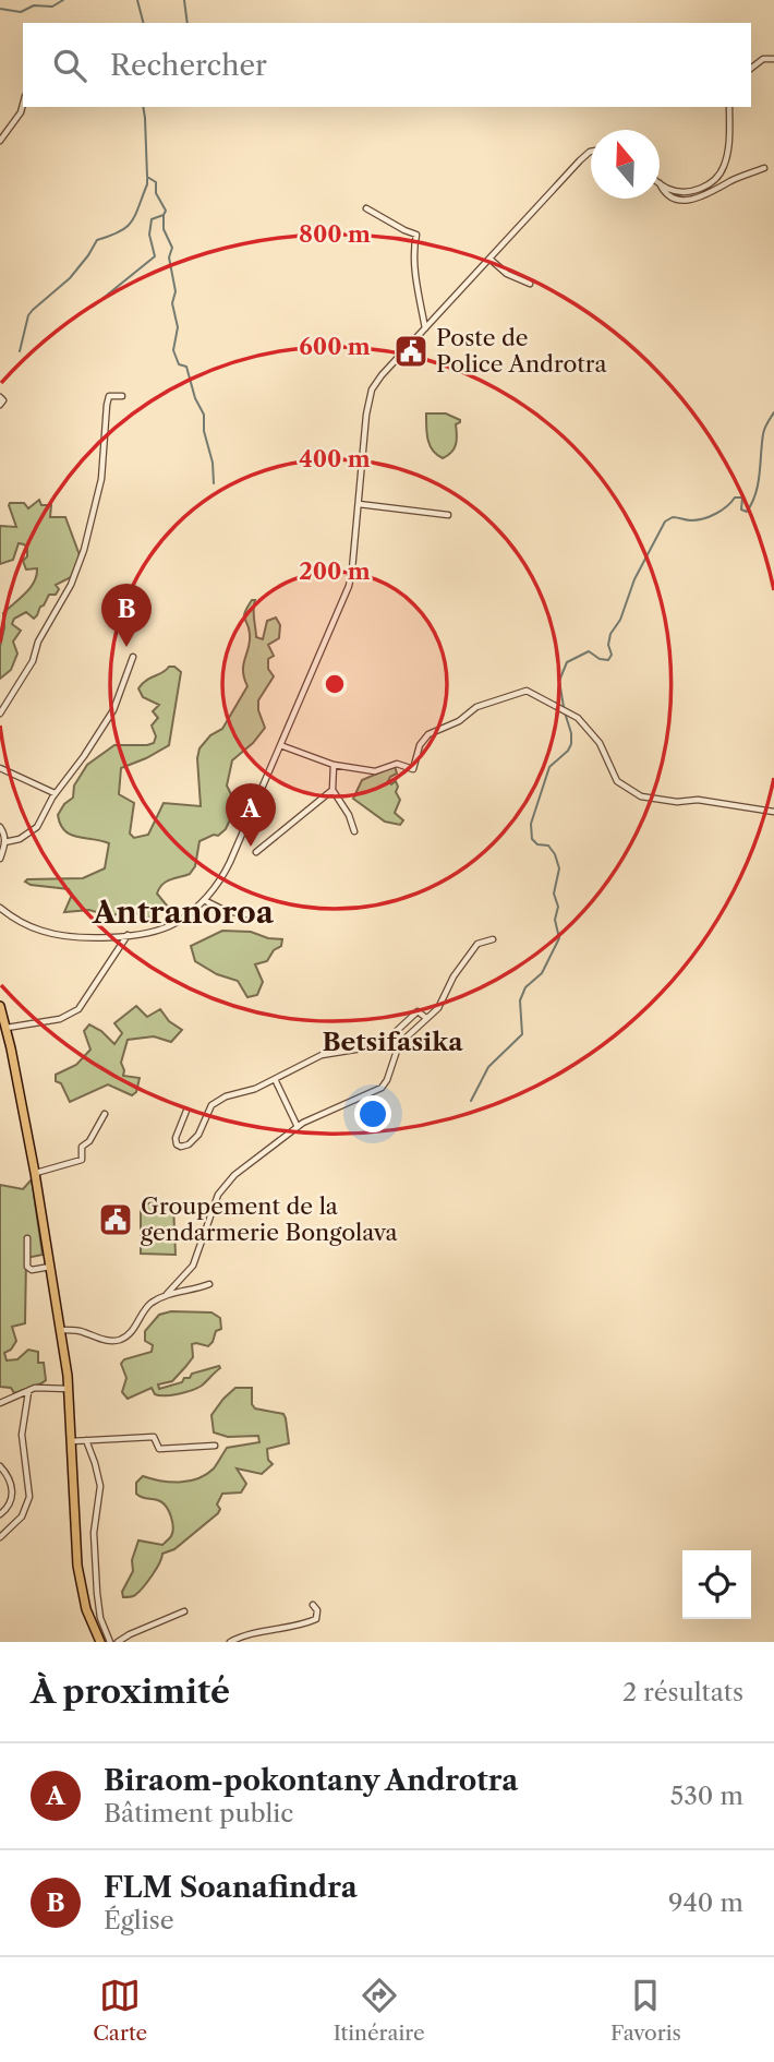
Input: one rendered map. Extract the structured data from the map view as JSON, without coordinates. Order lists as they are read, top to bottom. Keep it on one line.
{"districts":["Antranoroa","Betsifasika"],"places":{"public building":["Poste de Police Androtra","Groupement de la gendarmerie Bongolava"]},"north":"top","page":{"search":"Rechercher","pins":["B","A"],"heading":["À proximité","2 résultats"],"list":[{"mark":"A","name":"Biraom-pokontany Androtra","note":"Bâtiment public","value":"530 m"},{"mark":"B","name":"FLM Soanafindra","note":"Église","value":"940 m"}],"nav":["Carte","Itinéraire","Favoris"]},"rings":["800 m","600 m","400 m","200 m"]}
